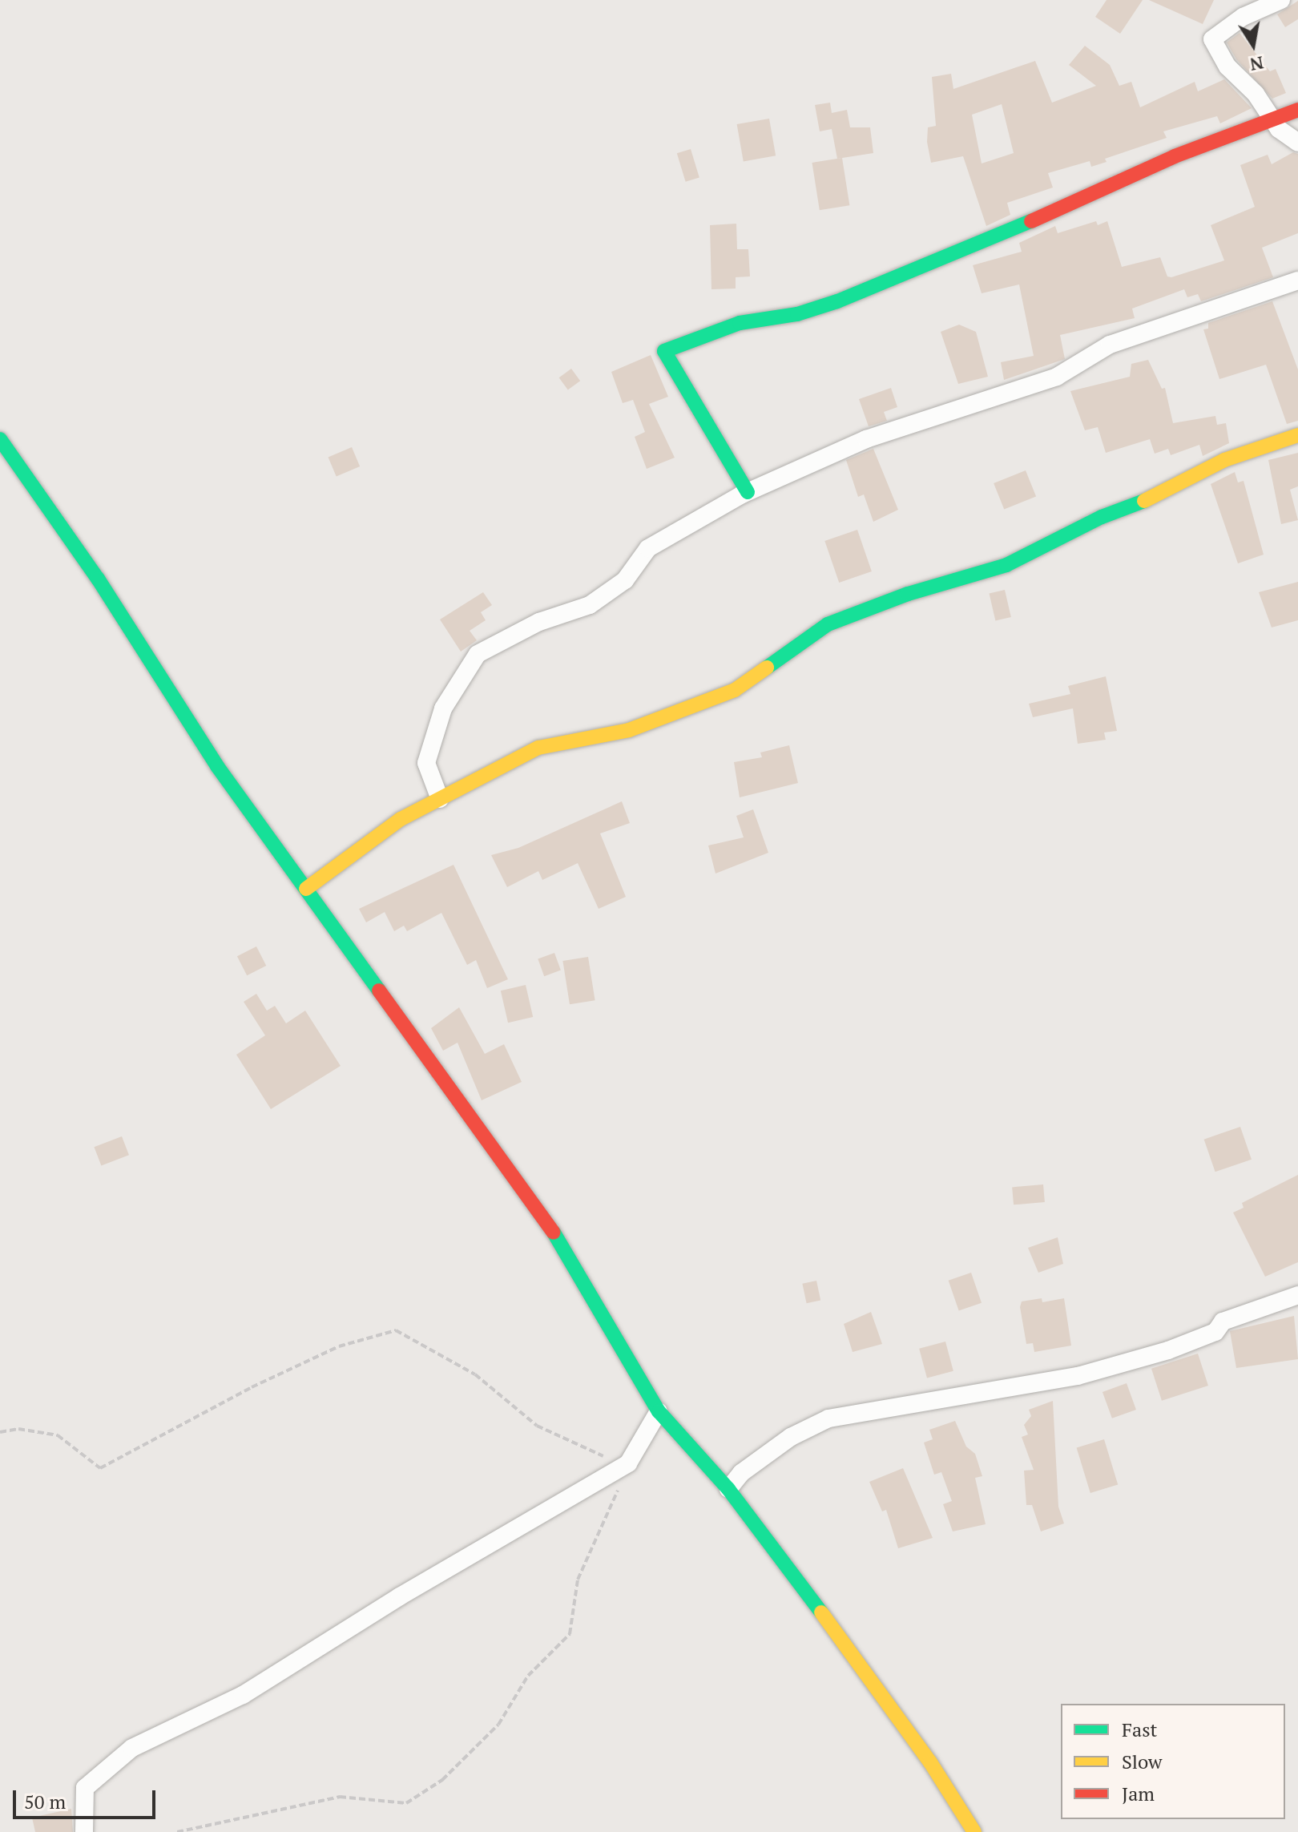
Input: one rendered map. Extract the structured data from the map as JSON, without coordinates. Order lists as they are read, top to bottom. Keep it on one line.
{"legend":["Fast","Slow","Jam"],"scale_bar":"50 m","north":"bottom"}
